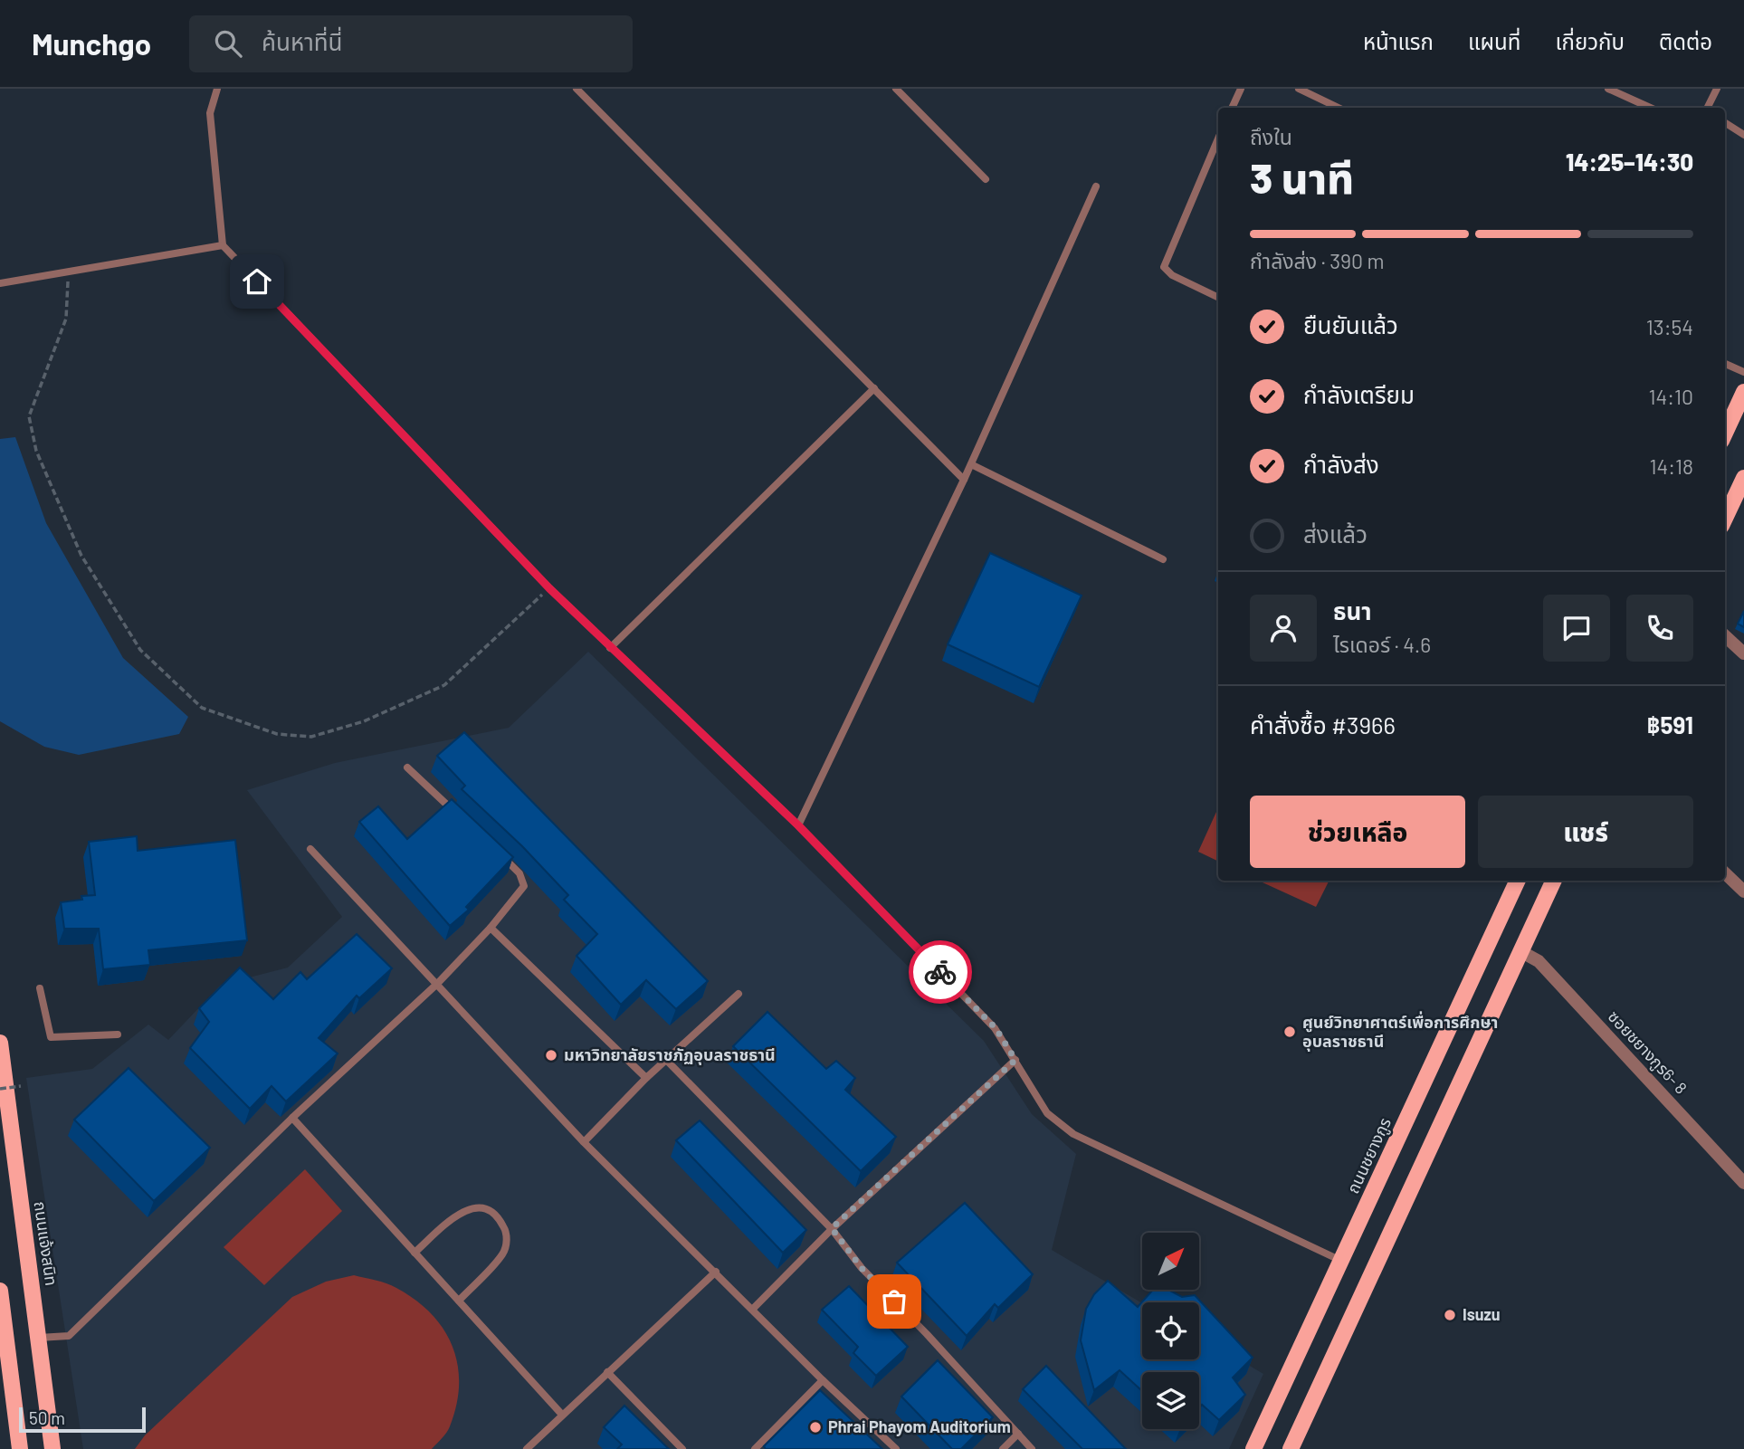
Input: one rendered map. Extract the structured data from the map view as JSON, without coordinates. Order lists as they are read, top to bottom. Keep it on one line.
{"streets":{"main road":["ถนนชยางกูร","ถนนแจ้งสนิท"],"street":["ซอยชยางกูร6- 8"]},"places":["ศูนย์วิทยาศาตร์เพื่อการศึกษา อุบลราชธานี","มหาวิทยาลัยราชภัฏอุบลราชธานี","Isuzu","Phrai Phayom Auditorium"],"scale_bar":"50 m","north":"top right","page":{"header":"Munchgo","search":"ค้นหาที่นี่","nav":["หน้าแรก","แผนที่","เกี่ยวกับ","ติดต่อ"],"heading":["3 นาที","ถึงใน","14:25–14:30"],"panel":["ธนา","ไรเดอร์ · 4.6","คำสั่งซื้อ #3966","฿591"],"bar":"กำลังส่ง · 390 m","list":[["ยืนยันแล้ว","13:54"],["กำลังเตรียม","14:10"],["กำลังส่ง","14:18"],"ส่งแล้ว"],"buttons":["ช่วยเหลือ","แชร์"],"scale":"50 m"}}
